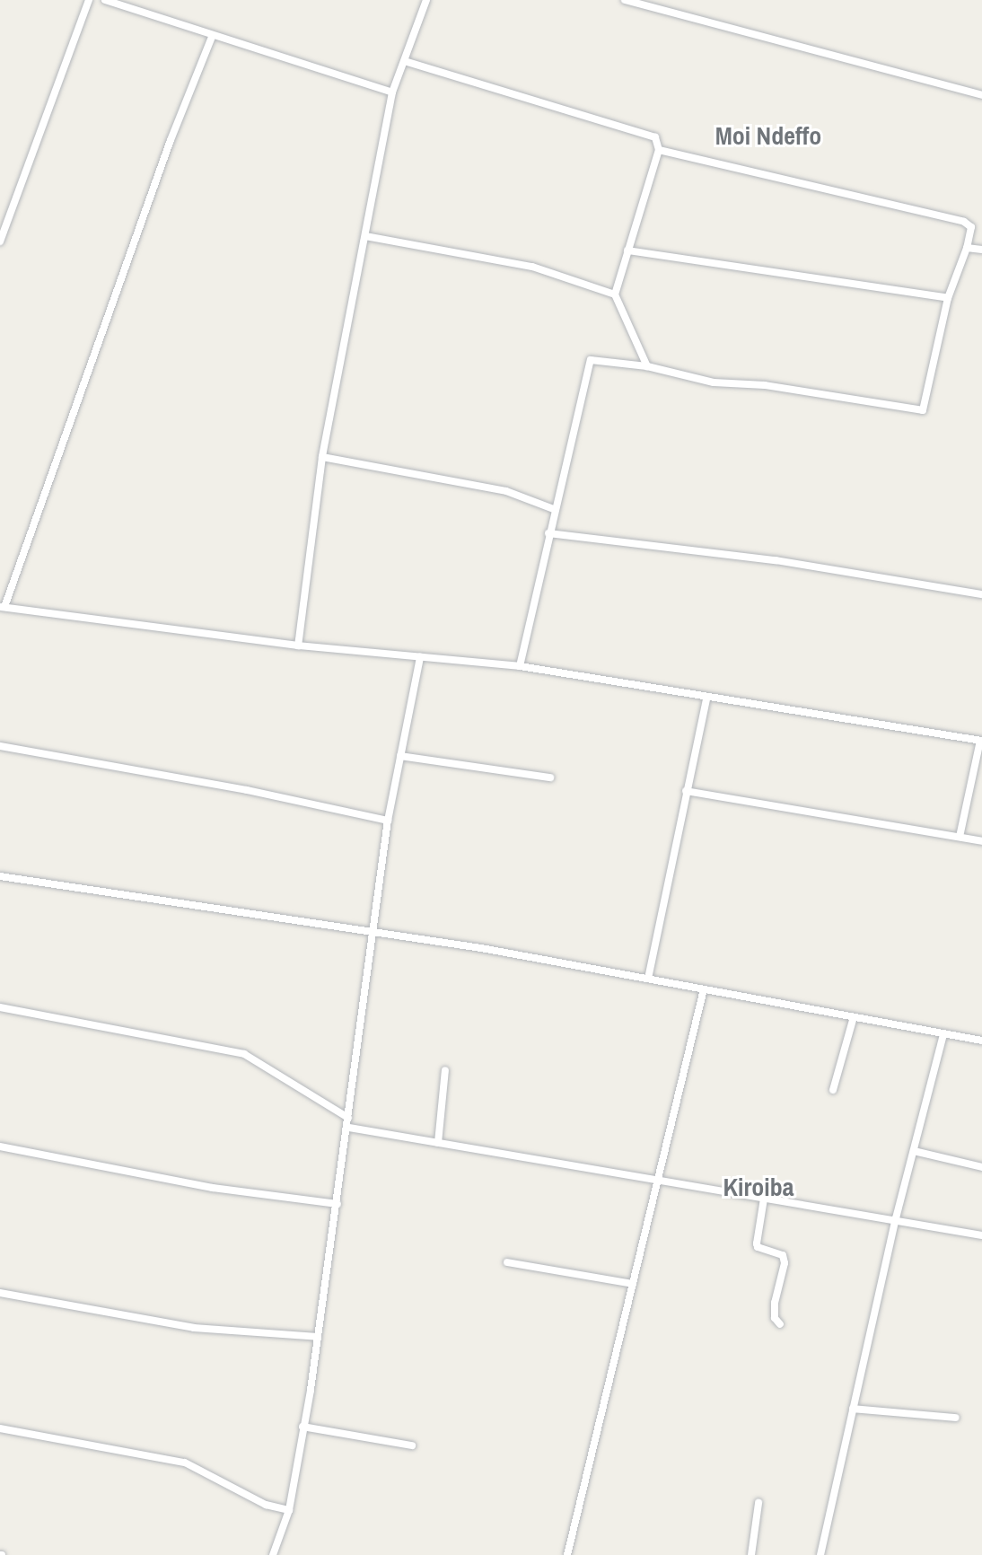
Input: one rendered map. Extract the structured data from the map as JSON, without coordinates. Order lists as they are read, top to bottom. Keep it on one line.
{"districts":["Moi Ndeffo","Kiroiba"]}
